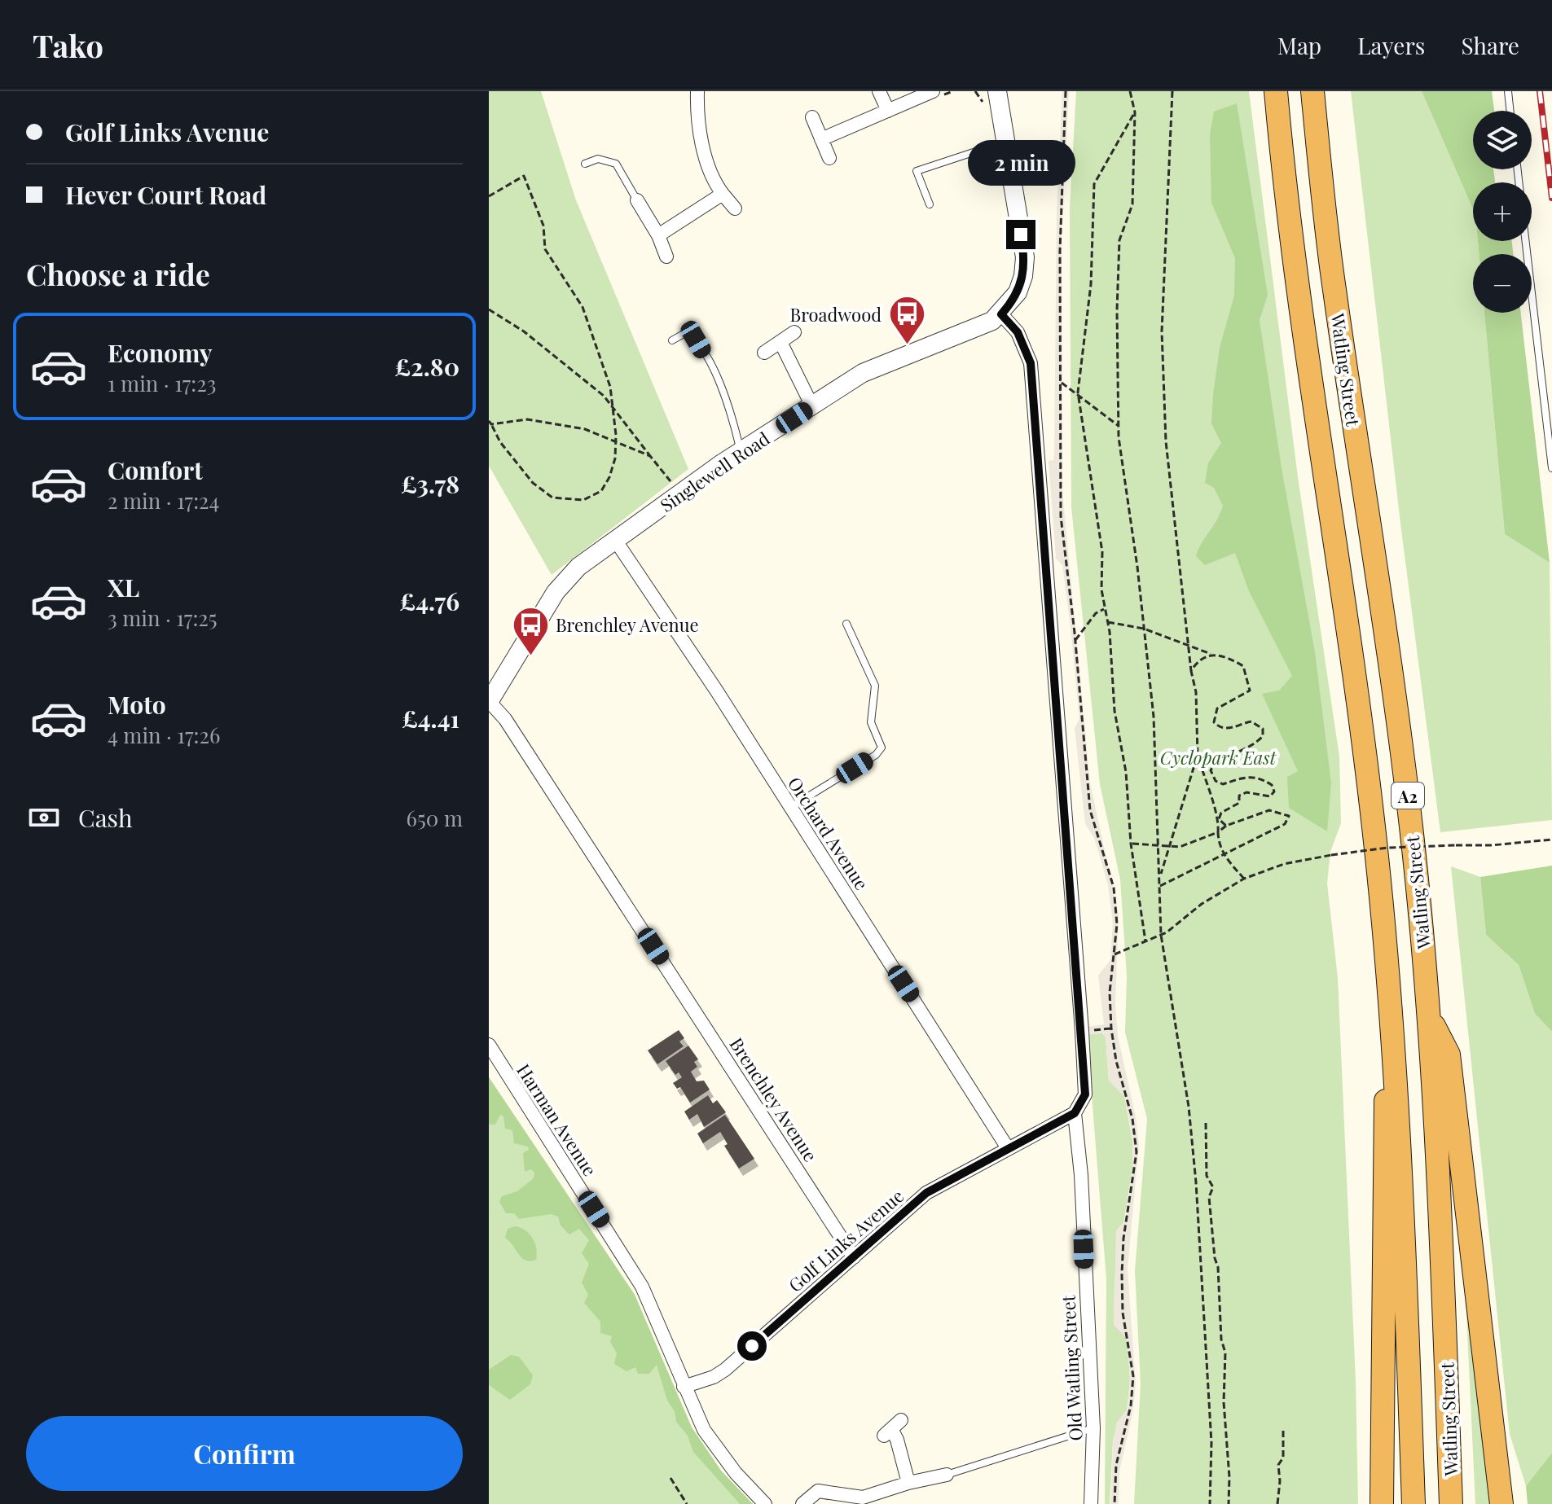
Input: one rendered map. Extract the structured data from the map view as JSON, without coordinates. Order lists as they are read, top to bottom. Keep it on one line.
{"streets":{"highway":["Watling Street","A2"],"street":["Singlewell Road","Orchard Avenue","Brenchley Avenue","Harman Avenue","Golf Links Avenue","Old Watling Street"]},"crossings":[["Singlewell Road","Orchard Avenue"],["Singlewell Road","Brenchley Avenue"],["Orchard Avenue","Golf Links Avenue"],["Brenchley Avenue","Golf Links Avenue"],["Harman Avenue","Golf Links Avenue"],["Golf Links Avenue","Old Watling Street"]],"parks":["Cyclopark East"],"places":{"bus stop":["Broadwood","Brenchley Avenue"]},"page":{"header":"Tako","nav":["Map","Layers","Share"],"banner":["Golf Links Avenue","Hever Court Road"],"map_buttons":["+","−"],"bubble":"2 min","heading":"Choose a ride","list":[{"name":"Economy","note":"1 min · 17:23","value":"£2.80"},{"name":"Comfort","note":"2 min · 17:24","value":"£3.78"},{"name":"XL","note":"3 min · 17:25","value":"£4.76"},{"name":"Moto","note":"4 min · 17:26","value":"£4.41"}],"pay":["Cash","650 m"],"buttons":"Confirm"}}
